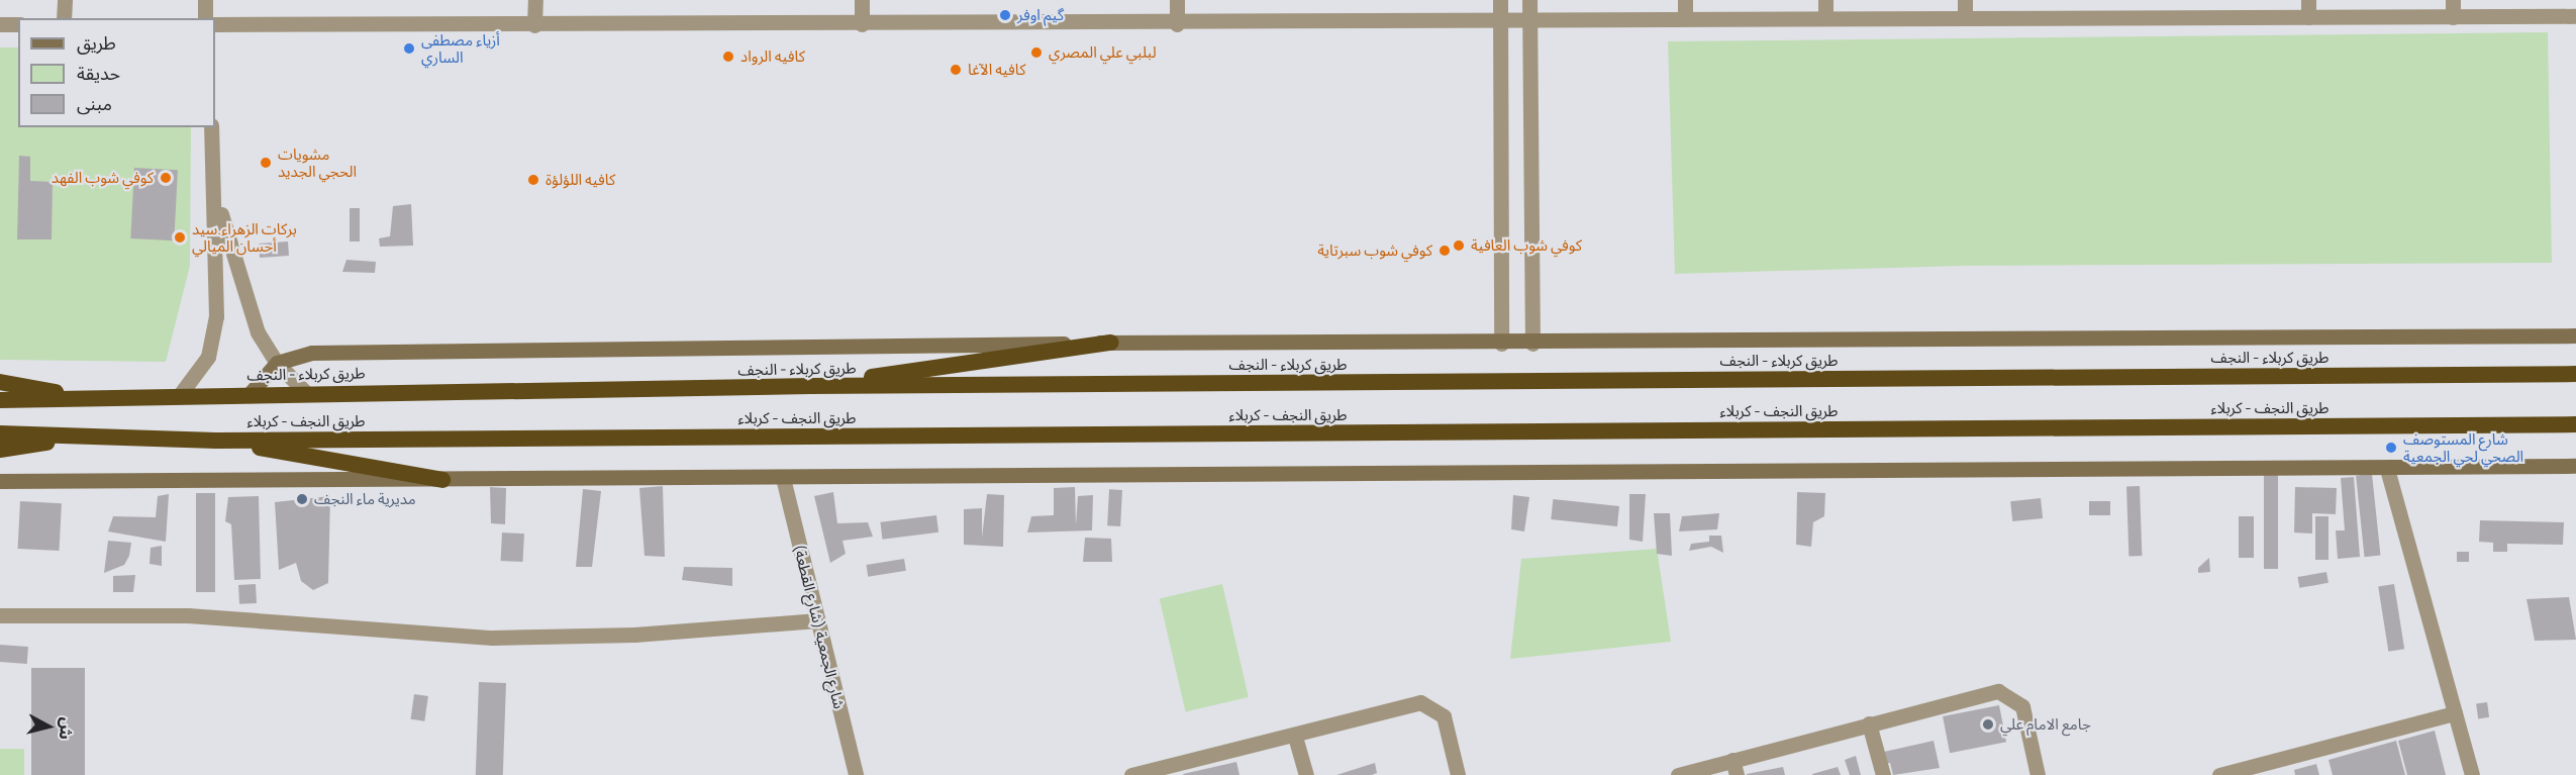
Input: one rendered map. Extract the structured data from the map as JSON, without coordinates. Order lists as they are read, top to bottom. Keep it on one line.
{"streets":{"highway":["طريق کربلاء - النجف","طريق النجف - کربلاء"],"street":["شارع الجمعية (شارع القطعة)"]},"places":["گيم اوفر","أزياء مصطفى الساري","لبلبي علي المصري","كافيه الرواد","كافيه الآغا","مشويات الحجي الجديد","كوفي شوب الفهد","كافيه اللؤلؤة","بركات الزهراء.سيد أحسان الميالي","كوفي شوب العافية","كوفي شوب سبرتاية","شارع المستوصف الصحي لحي الجمعية","مديرية ماء النجف","جامع الامام علي"],"legend":["طريق","حديقة","مبنى"],"north":"right"}
